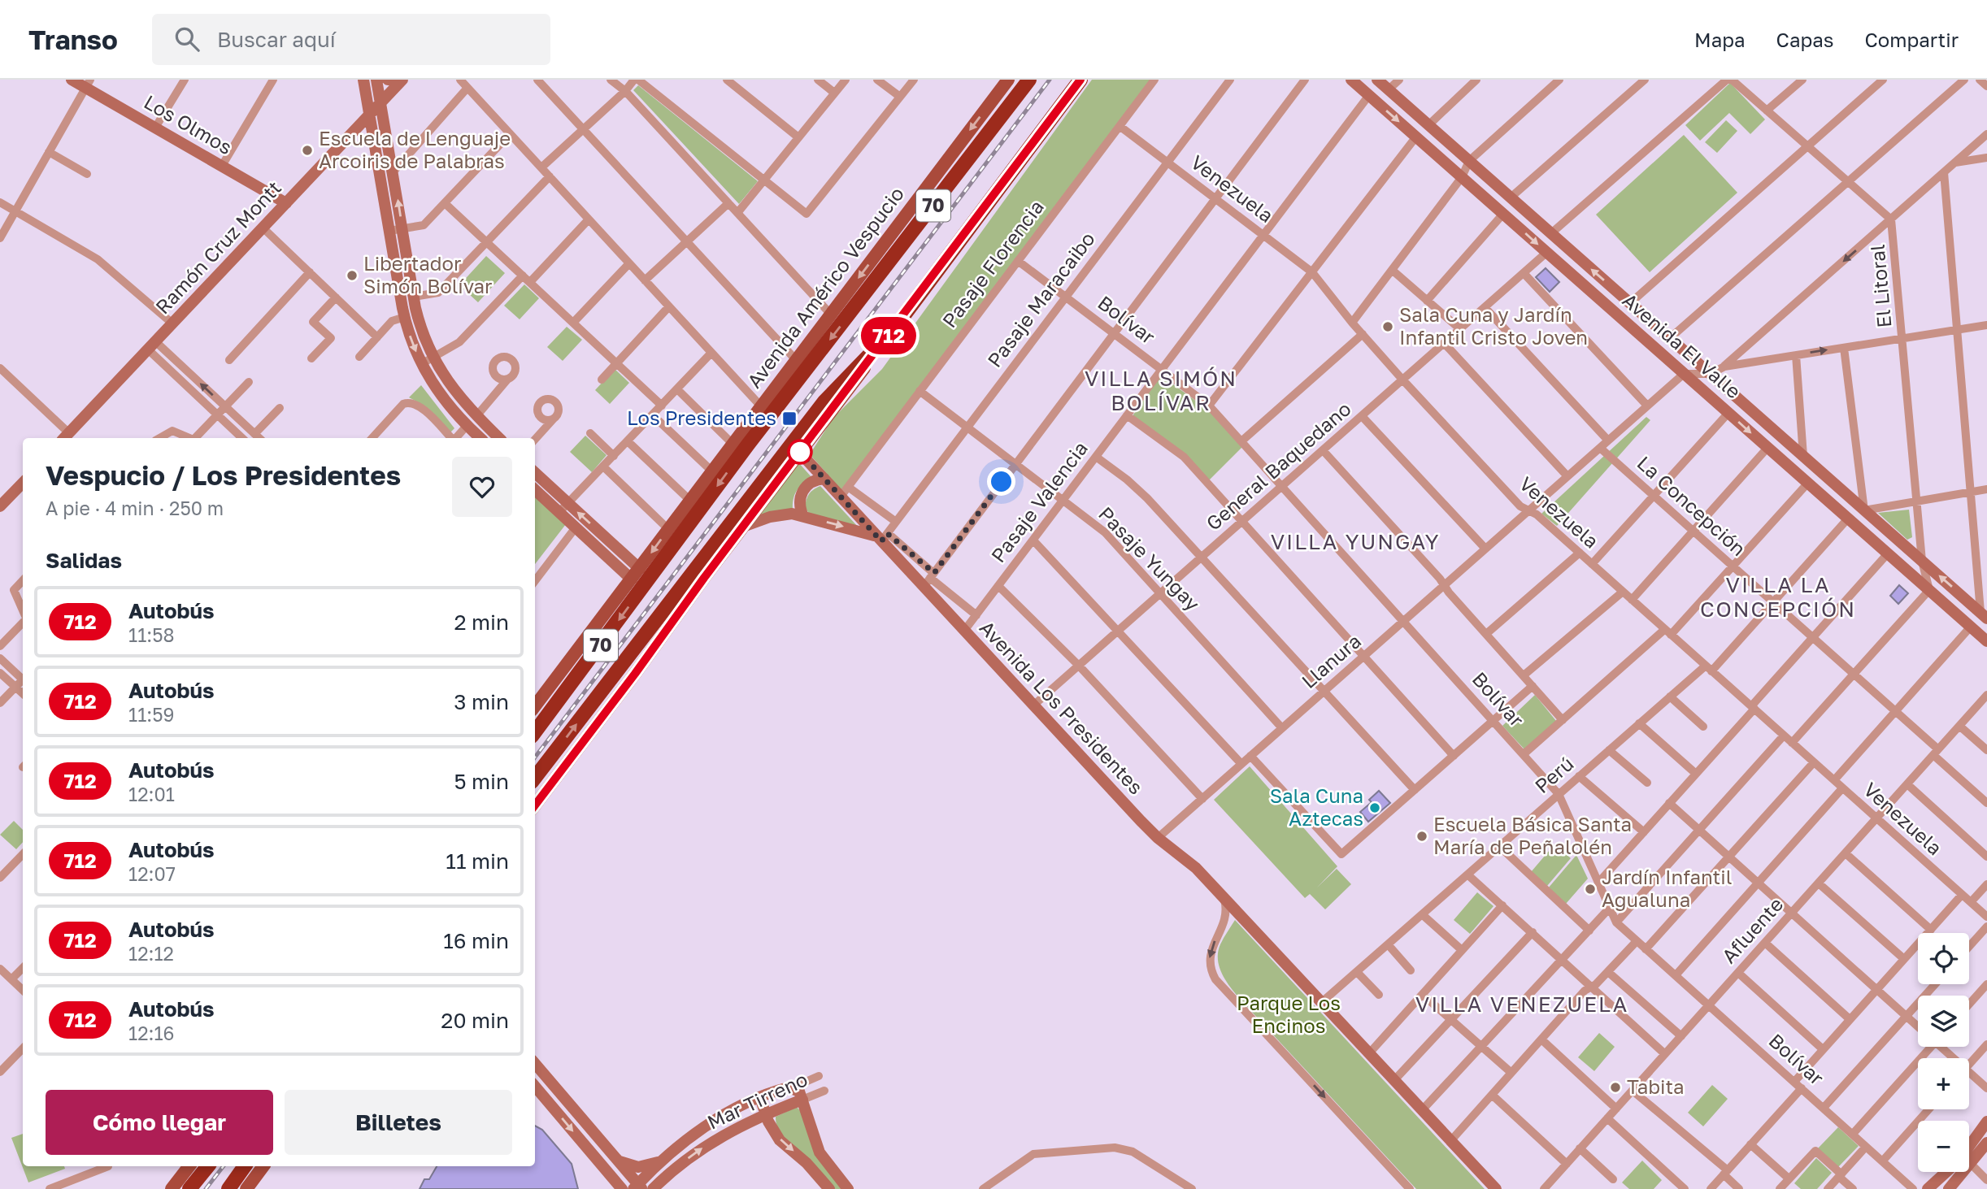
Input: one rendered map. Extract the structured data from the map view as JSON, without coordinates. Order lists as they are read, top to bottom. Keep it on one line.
{"streets":{"highway":["70"],"main road":["Avenida Américo Vespucio"],"street":["Los Olmos","Venezuela","Ramón Cruz Montt","Pasaje Florencia","El Litoral","Pasaje Maracaibo","Bolívar","Avenida El Valle","General Baquedano","Pasaje Valencia","La Concepción","Pasaje Yungay","Llanura","Avenida Los Presidentes","Perú","Afluente","Mar Tirreno"]},"crossings":[["Los Olmos","Ramón Cruz Montt"],["Venezuela","Pasaje Florencia"],["Venezuela","Pasaje Maracaibo"],["Venezuela","General Baquedano"],["Venezuela","Pasaje Valencia"],["Venezuela","Llanura"],["Venezuela","Perú"],["Venezuela","Afluente"],["Pasaje Florencia","Bolívar"],["Pasaje Florencia","Pasaje Yungay"],["Pasaje Florencia","Avenida Los Presidentes"],["El Litoral","Avenida El Valle"],["Pasaje Maracaibo","Bolívar"],["Pasaje Maracaibo","Pasaje Yungay"],["Pasaje Maracaibo","Avenida Los Presidentes"],["Bolívar","General Baquedano"],["Bolívar","Pasaje Valencia"],["Bolívar","Llanura"],["Bolívar","Perú"],["Bolívar","Afluente"],["Avenida El Valle","General Baquedano"],["Avenida El Valle","Pasaje Valencia"],["Avenida El Valle","Llanura"],["Avenida El Valle","Perú"],["General Baquedano","Pasaje Yungay"],["General Baquedano","Avenida Los Presidentes"],["Pasaje Valencia","Pasaje Yungay"],["Pasaje Valencia","Avenida Los Presidentes"],["La Concepción","Llanura"],["La Concepción","Perú"],["La Concepción","Afluente"],["Pasaje Yungay","Llanura"],["Llanura","Avenida Los Presidentes"],["Avenida Los Presidentes","Perú"]],"one_way":["Avenida Américo Vespucio"],"districts":["VILLA SIMÓN BOLÍVAR","VILLA YUNGAY","VILLA LA CONCEPCIÓN","VILLA VENEZUELA"],"parks":["Parque Los Encinos"],"places":{"other":["Escuela de Lenguaje Arcoiris de Palabras","Libertador Simón Bolívar","Sala Cuna y Jardín Infantil Cristo Joven","Sala Cuna Aztecas","Escuela Básica Santa María de Peñalolén","Jardín Infantil Agualuna","Tabita"],"transit":["Los Presidentes"]},"lines":["bus line 712"],"page":{"header":"Transo","search":"Buscar aquí","nav":["Mapa","Capas","Compartir"],"on_map":"712","heading":[["Vespucio / Los Presidentes","A pie · 4 min · 250 m"],"Salidas"],"list":[{"mark":"712","name":"Autobús","note":"11:58","value":"2 min"},{"mark":"712","name":"Autobús","note":"11:59","value":"3 min"},{"mark":"712","name":"Autobús","note":"12:01","value":"5 min"},{"mark":"712","name":"Autobús","note":"12:07","value":"11 min"},{"mark":"712","name":"Autobús","note":"12:12","value":"16 min"},{"mark":"712","name":"Autobús","note":"12:16","value":"20 min"}],"map_buttons":["+","−"],"buttons":["Cómo llegar","Billetes"]}}
